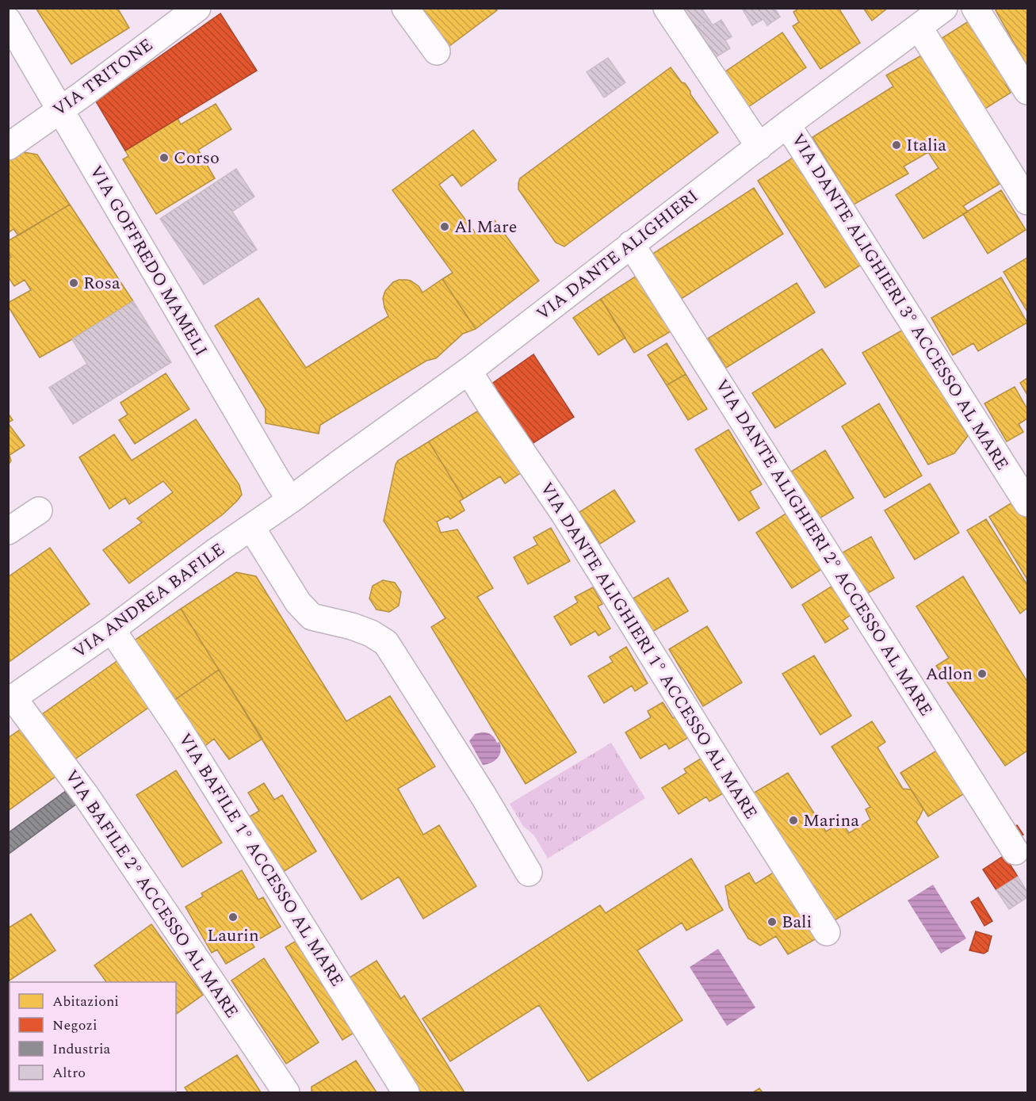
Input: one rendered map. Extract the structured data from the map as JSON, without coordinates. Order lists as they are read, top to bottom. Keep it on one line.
{"streets":{"street":["VIA TRITONE","VIA DANTE ALIGHIERI","VIA GOFFREDO MAMELI","VIA DANTE ALIGHIERI 3° ACCESSO AL MARE","VIA DANTE ALIGHIERI 2° ACCESSO AL MARE","VIA ANDREA BAFILE","VIA DANTE ALIGHIERI 1° ACCESSO AL MARE","VIA BAFILE 1° ACCESSO AL MARE","VIA BAFILE 2° ACCESSO AL MARE"]},"crossings":[["VIA TRITONE","VIA GOFFREDO MAMELI"],["VIA DANTE ALIGHIERI","VIA GOFFREDO MAMELI"],["VIA DANTE ALIGHIERI","VIA DANTE ALIGHIERI 3° ACCESSO AL MARE"],["VIA DANTE ALIGHIERI","VIA DANTE ALIGHIERI 2° ACCESSO AL MARE"],["VIA DANTE ALIGHIERI","VIA ANDREA BAFILE"],["VIA DANTE ALIGHIERI","VIA DANTE ALIGHIERI 1° ACCESSO AL MARE"],["VIA GOFFREDO MAMELI","VIA ANDREA BAFILE"],["VIA ANDREA BAFILE","VIA BAFILE 1° ACCESSO AL MARE"],["VIA ANDREA BAFILE","VIA BAFILE 2° ACCESSO AL MARE"]],"places":["Italia","Corso","Al Mare","Rosa","Adlon","Marina","Laurin","Bali"],"legend":["Abitazioni","Negozi","Industria","Altro"]}
